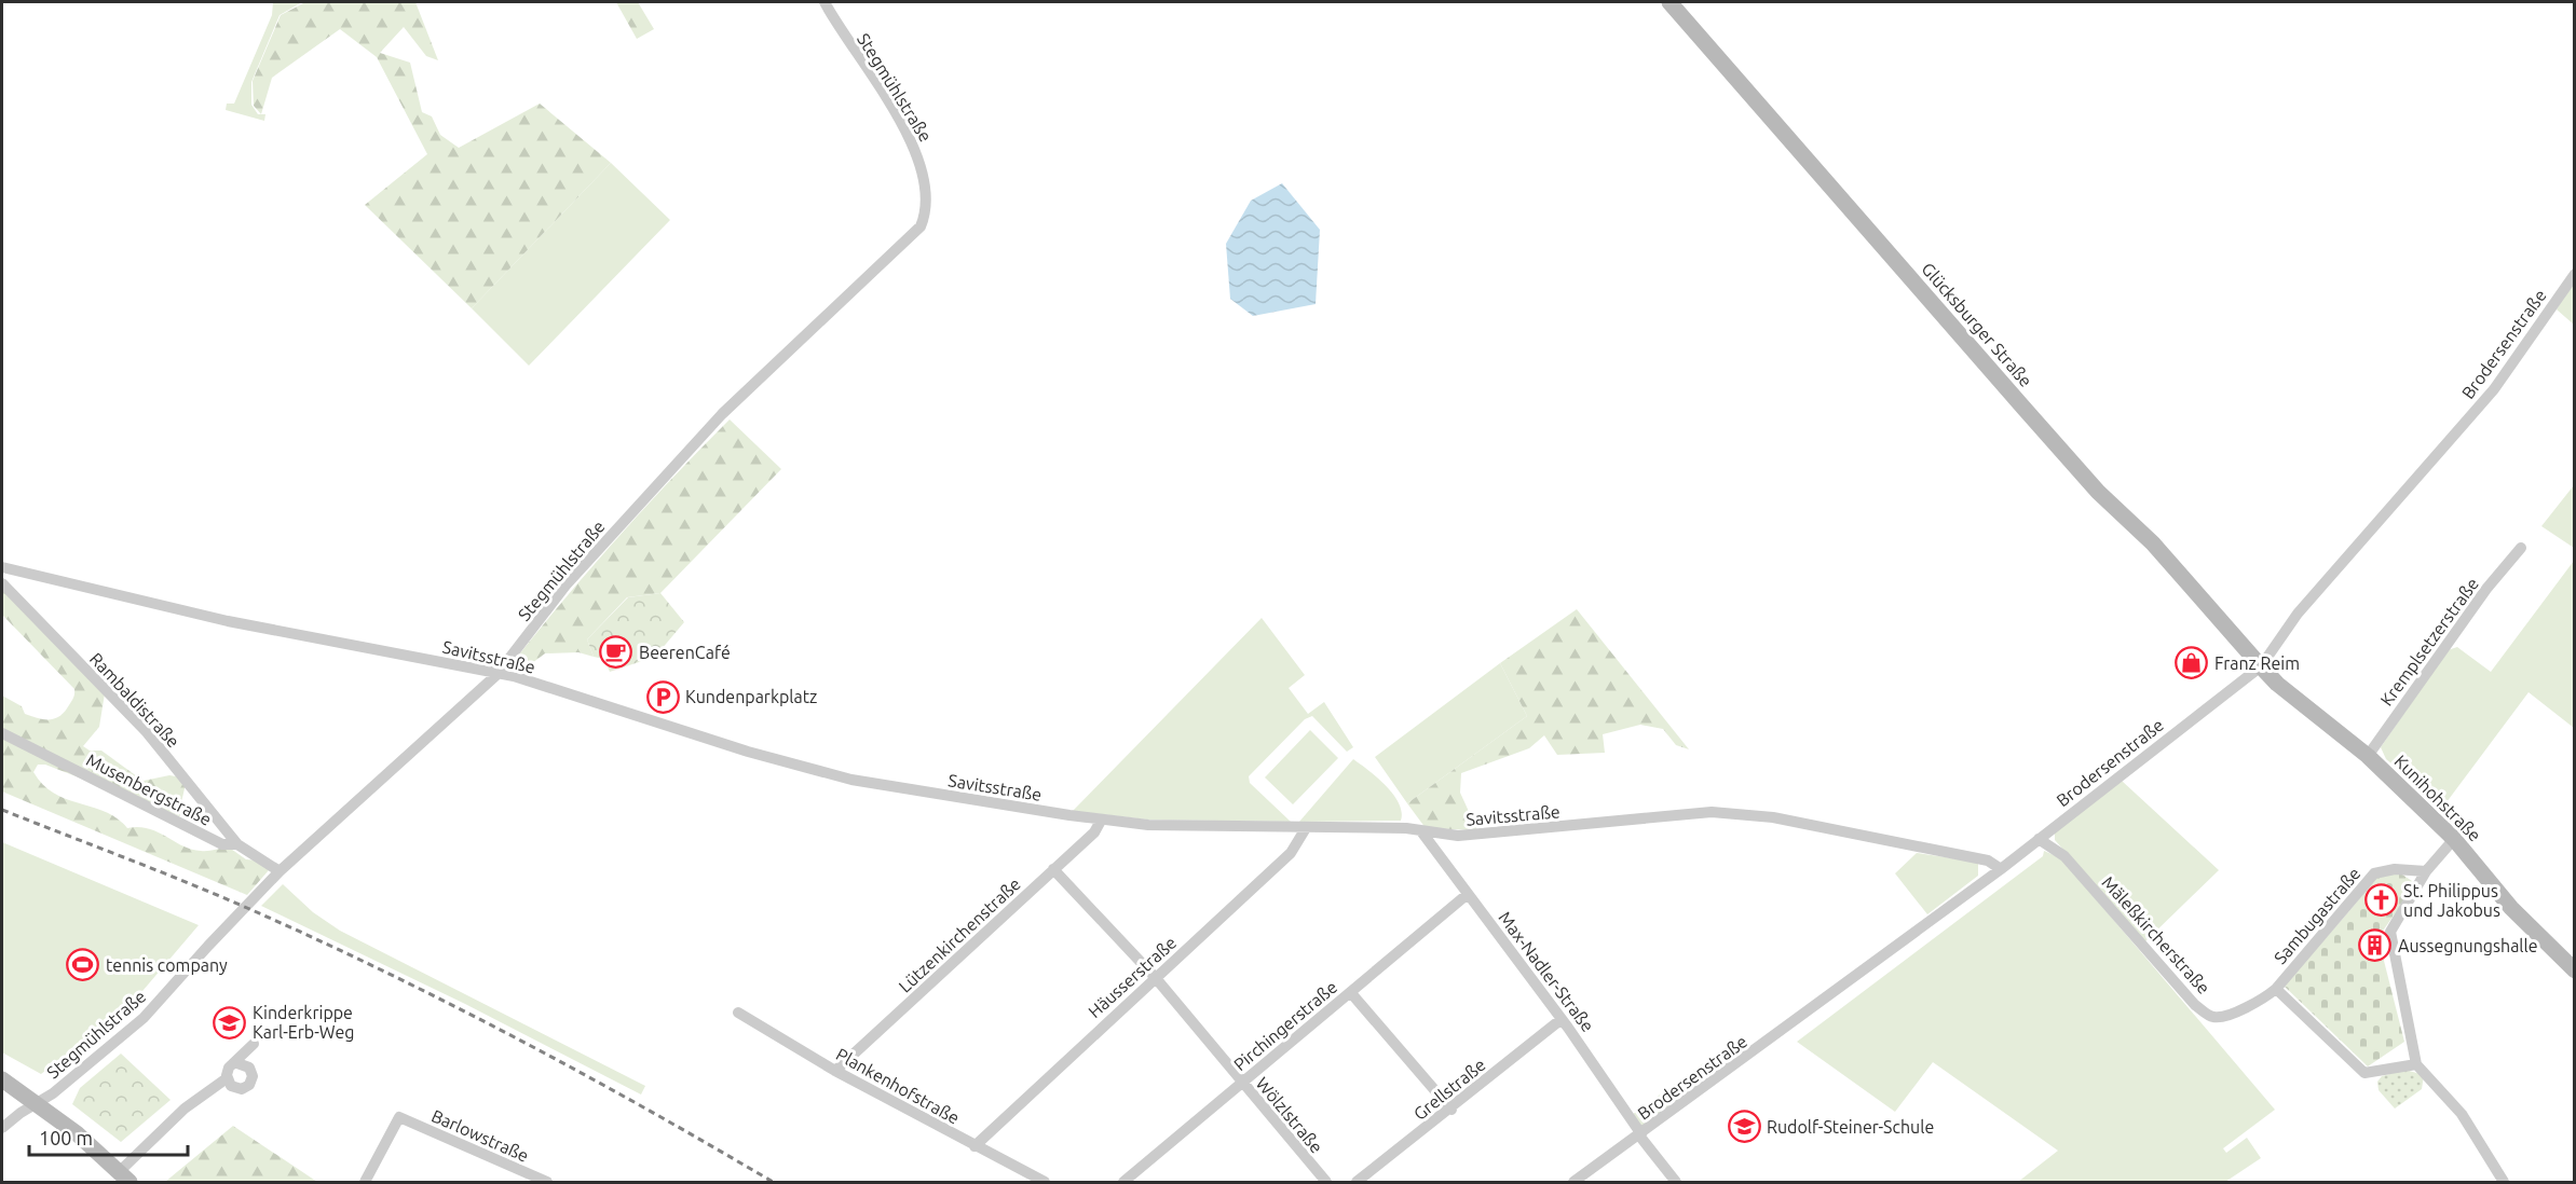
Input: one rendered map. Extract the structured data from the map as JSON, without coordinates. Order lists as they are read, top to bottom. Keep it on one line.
{"streets":{"street":["Stegmühlstraße","Glücksburger Straße","Brodersenstraße","Kremplsetzerstraße","Savitsstraße","Rambaldistraße","Musenbergstraße","Kunihohstraße","Sambugastraße","Lützenkirchenstraße","Mäleßkircherstraße","Max-Nadler-Straße","Häusserstraße","Pirchingerstraße","Plankenhofstraße","Grellstraße","Wölzlstraße","Barlowstraße"]},"crossings":[["Stegmühlstraße","Savitsstraße"],["Stegmühlstraße","Musenbergstraße"],["Glücksburger Straße","Brodersenstraße"],["Glücksburger Straße","Kunihohstraße"],["Brodersenstraße","Savitsstraße"],["Brodersenstraße","Kunihohstraße"],["Brodersenstraße","Mäleßkircherstraße"],["Brodersenstraße","Max-Nadler-Straße"],["Kremplsetzerstraße","Kunihohstraße"],["Savitsstraße","Lützenkirchenstraße"],["Savitsstraße","Max-Nadler-Straße"],["Savitsstraße","Häusserstraße"],["Rambaldistraße","Musenbergstraße"],["Sambugastraße","Mäleßkircherstraße"],["Lützenkirchenstraße","Plankenhofstraße"],["Lützenkirchenstraße","Wölzlstraße"],["Max-Nadler-Straße","Pirchingerstraße"],["Max-Nadler-Straße","Grellstraße"],["Häusserstraße","Plankenhofstraße"],["Häusserstraße","Wölzlstraße"],["Pirchingerstraße","Wölzlstraße"]],"places":{"cafe":["BeerenCafé"],"shop":["Franz Reim"],"parking":["Kundenparkplatz"],"church":["St. Philippus und Jakobus"],"building":["Aussegnungshalle"],"sports":["tennis company"],"school or university":["Kinderkrippe Karl-Erb-Weg","Rudolf-Steiner-Schule"]},"scale_bar":"100 m"}
